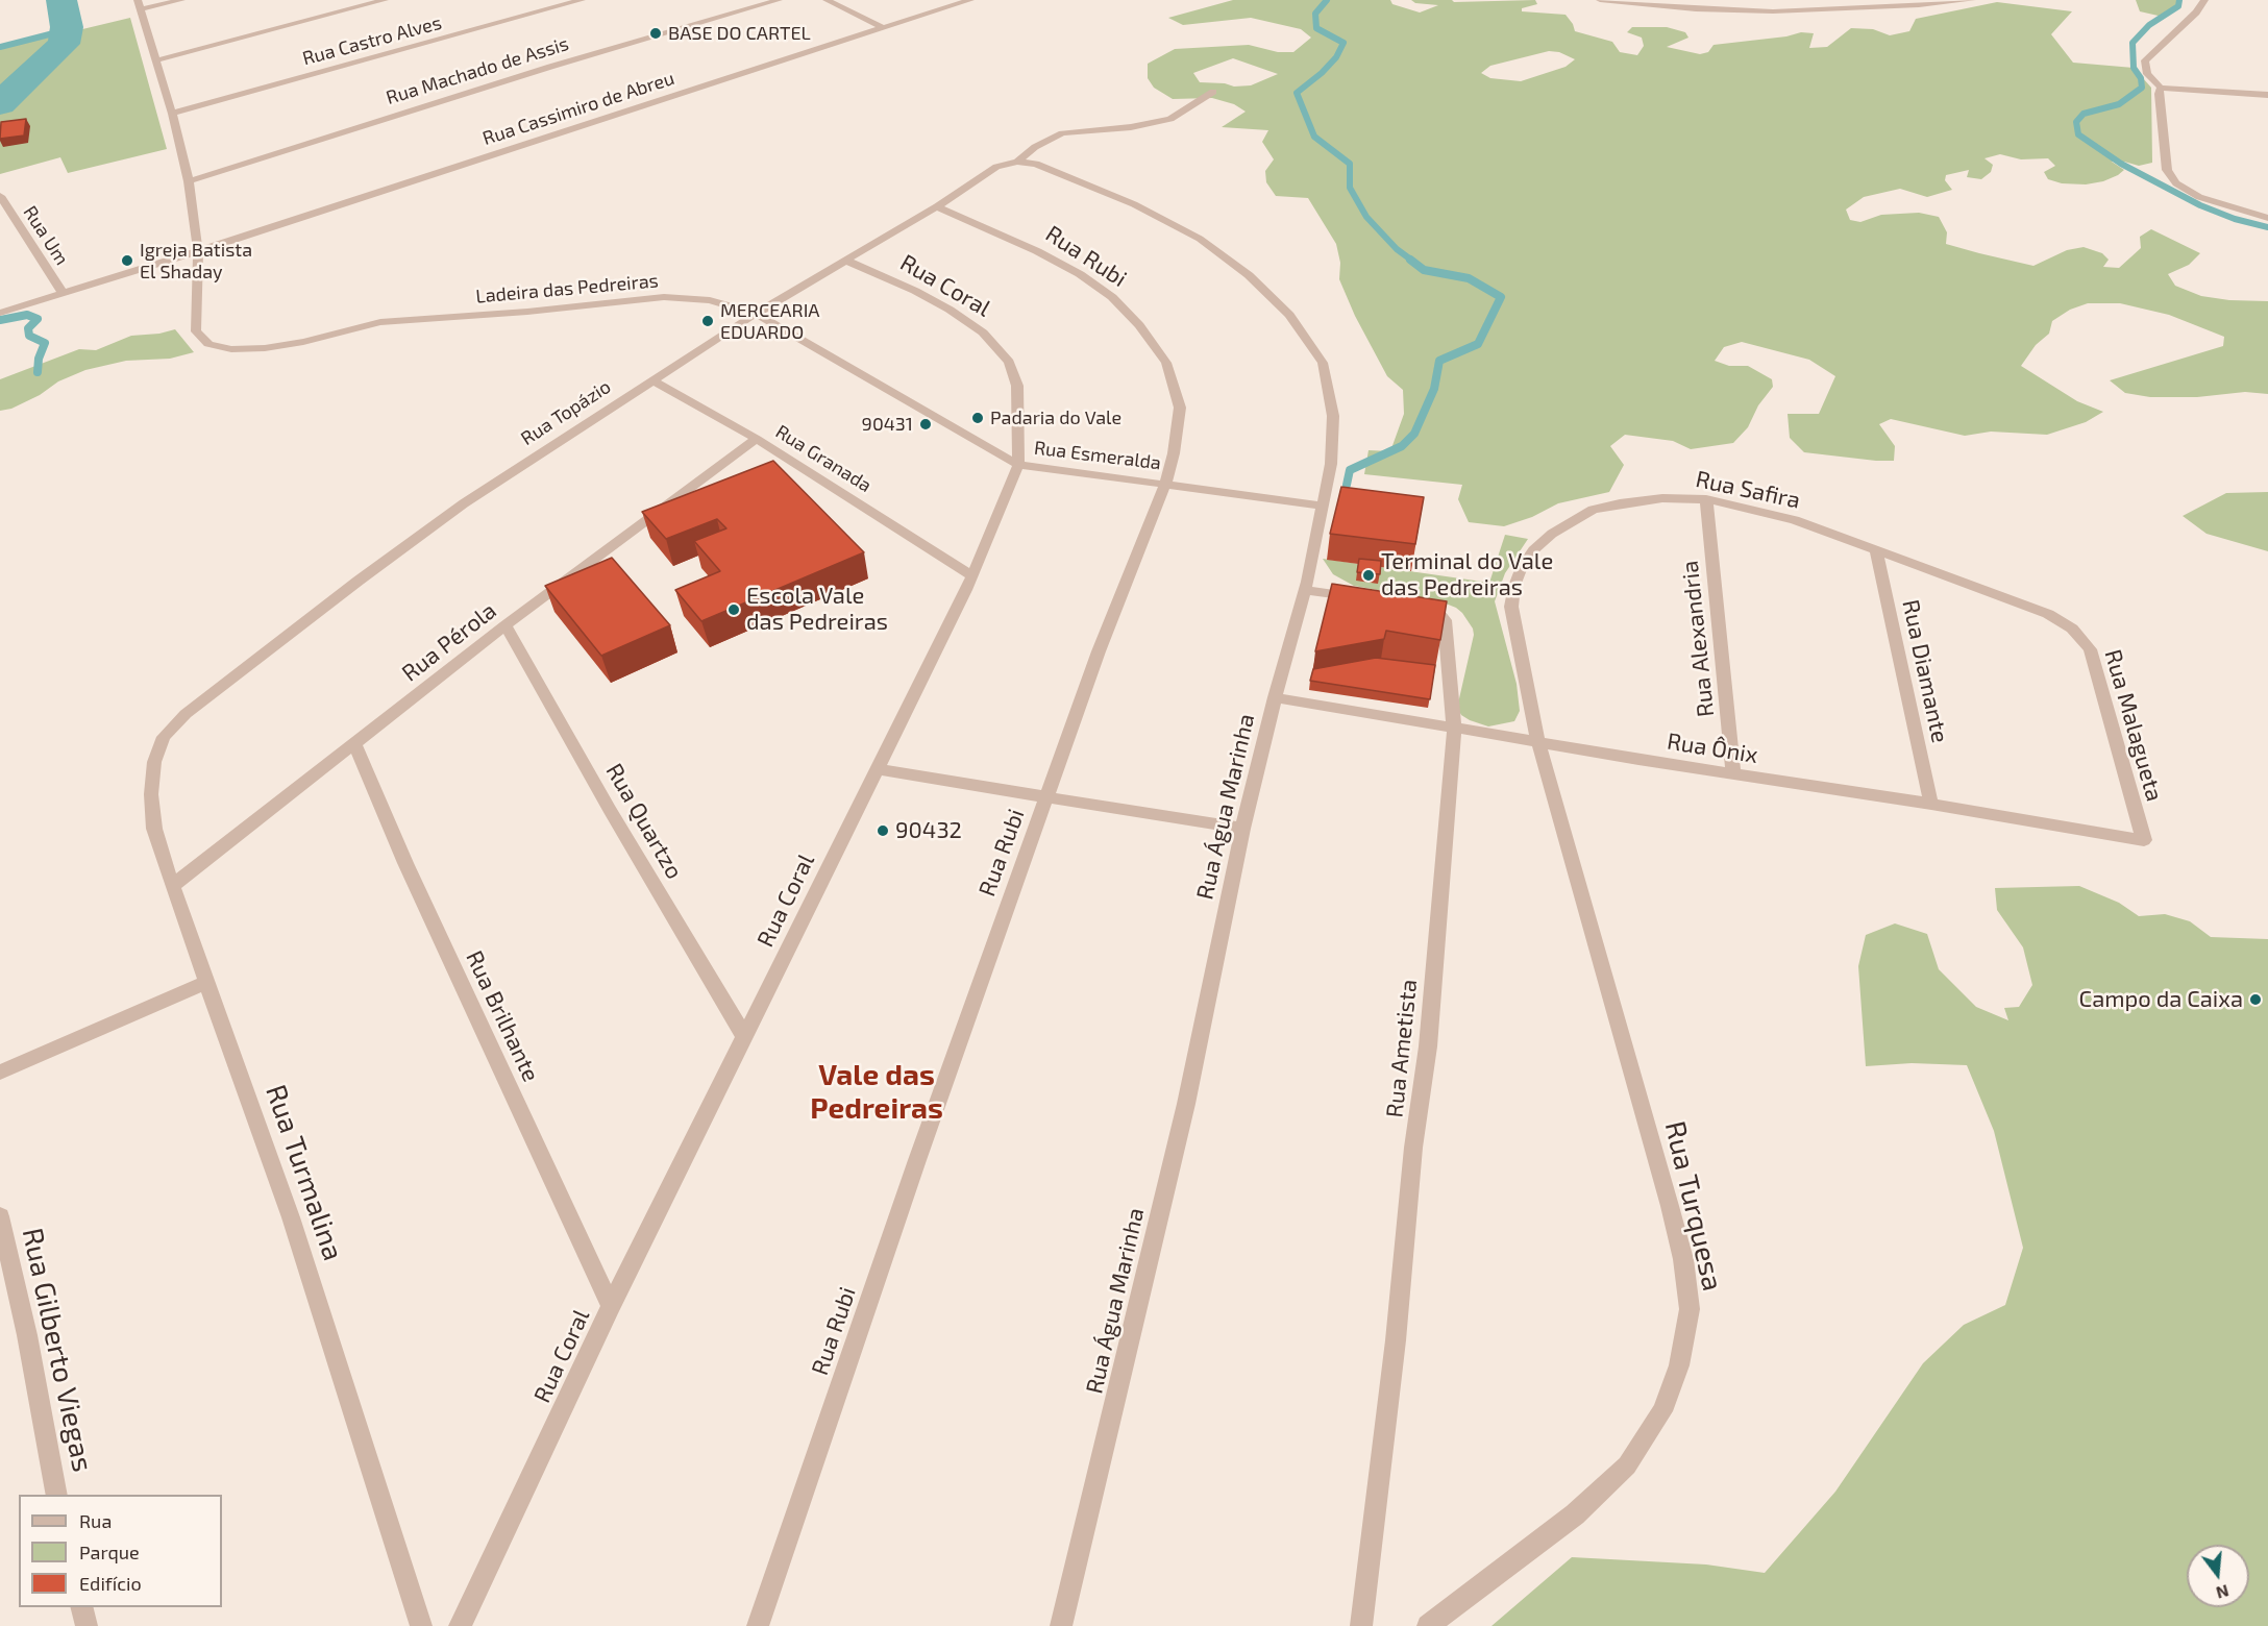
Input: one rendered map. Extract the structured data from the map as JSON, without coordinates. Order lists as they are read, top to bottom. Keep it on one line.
{"streets":{"street":["Rua Castro Alves","Rua Machado de Assis","Rua Cassimiro de Abreu","Rua Um","Rua Rubi","Rua Coral","Ladeira das Pedreiras","Rua Topázio","Rua Esmeralda","Rua Granada","Rua Safira","Rua Alexandria","Rua Pérola","Rua Diamante","Rua Malagueta","Rua Ônix","Rua Água Marinha","Rua Quartzo","Rua Brilhante","Rua Ametista","Rua Turmalina","Rua Turquesa","Rua Gilberto Viegas"]},"crossings":[["Rua Castro Alves","Ladeira das Pedreiras"],["Rua Machado de Assis","Ladeira das Pedreiras"],["Rua Cassimiro de Abreu","Rua Um"],["Rua Cassimiro de Abreu","Ladeira das Pedreiras"],["Rua Rubi","Rua Topázio"],["Rua Rubi","Rua Esmeralda"],["Rua Coral","Rua Topázio"],["Rua Coral","Rua Esmeralda"],["Rua Coral","Rua Granada"],["Rua Coral","Rua Quartzo"],["Rua Coral","Rua Brilhante"],["Ladeira das Pedreiras","Rua Topázio"],["Ladeira das Pedreiras","Rua Esmeralda"],["Rua Topázio","Rua Esmeralda"],["Rua Topázio","Rua Granada"],["Rua Topázio","Rua Água Marinha"],["Rua Topázio","Rua Turmalina"],["Rua Esmeralda","Rua Água Marinha"],["Rua Granada","Rua Pérola"],["Rua Safira","Rua Alexandria"],["Rua Safira","Rua Diamante"],["Rua Safira","Rua Malagueta"],["Rua Safira","Rua Ônix"],["Rua Safira","Rua Turquesa"],["Rua Alexandria","Rua Ônix"],["Rua Pérola","Rua Quartzo"],["Rua Pérola","Rua Brilhante"],["Rua Pérola","Rua Turmalina"],["Rua Diamante","Rua Ônix"],["Rua Malagueta","Rua Ônix"],["Rua Ônix","Rua Água Marinha"],["Rua Ônix","Rua Ametista"],["Rua Ônix","Rua Turquesa"]],"districts":["Vale das Pedreiras"],"places":["BASE DO CARTEL","Igreja Batista El Shaday","MERCEARIA EDUARDO","Padaria do Vale","90431","Terminal do Vale das Pedreiras","Escola Vale das Pedreiras","90432","Campo da Caixa"],"legend":["Rua","Parque","Edifício"],"north":"bottom"}
